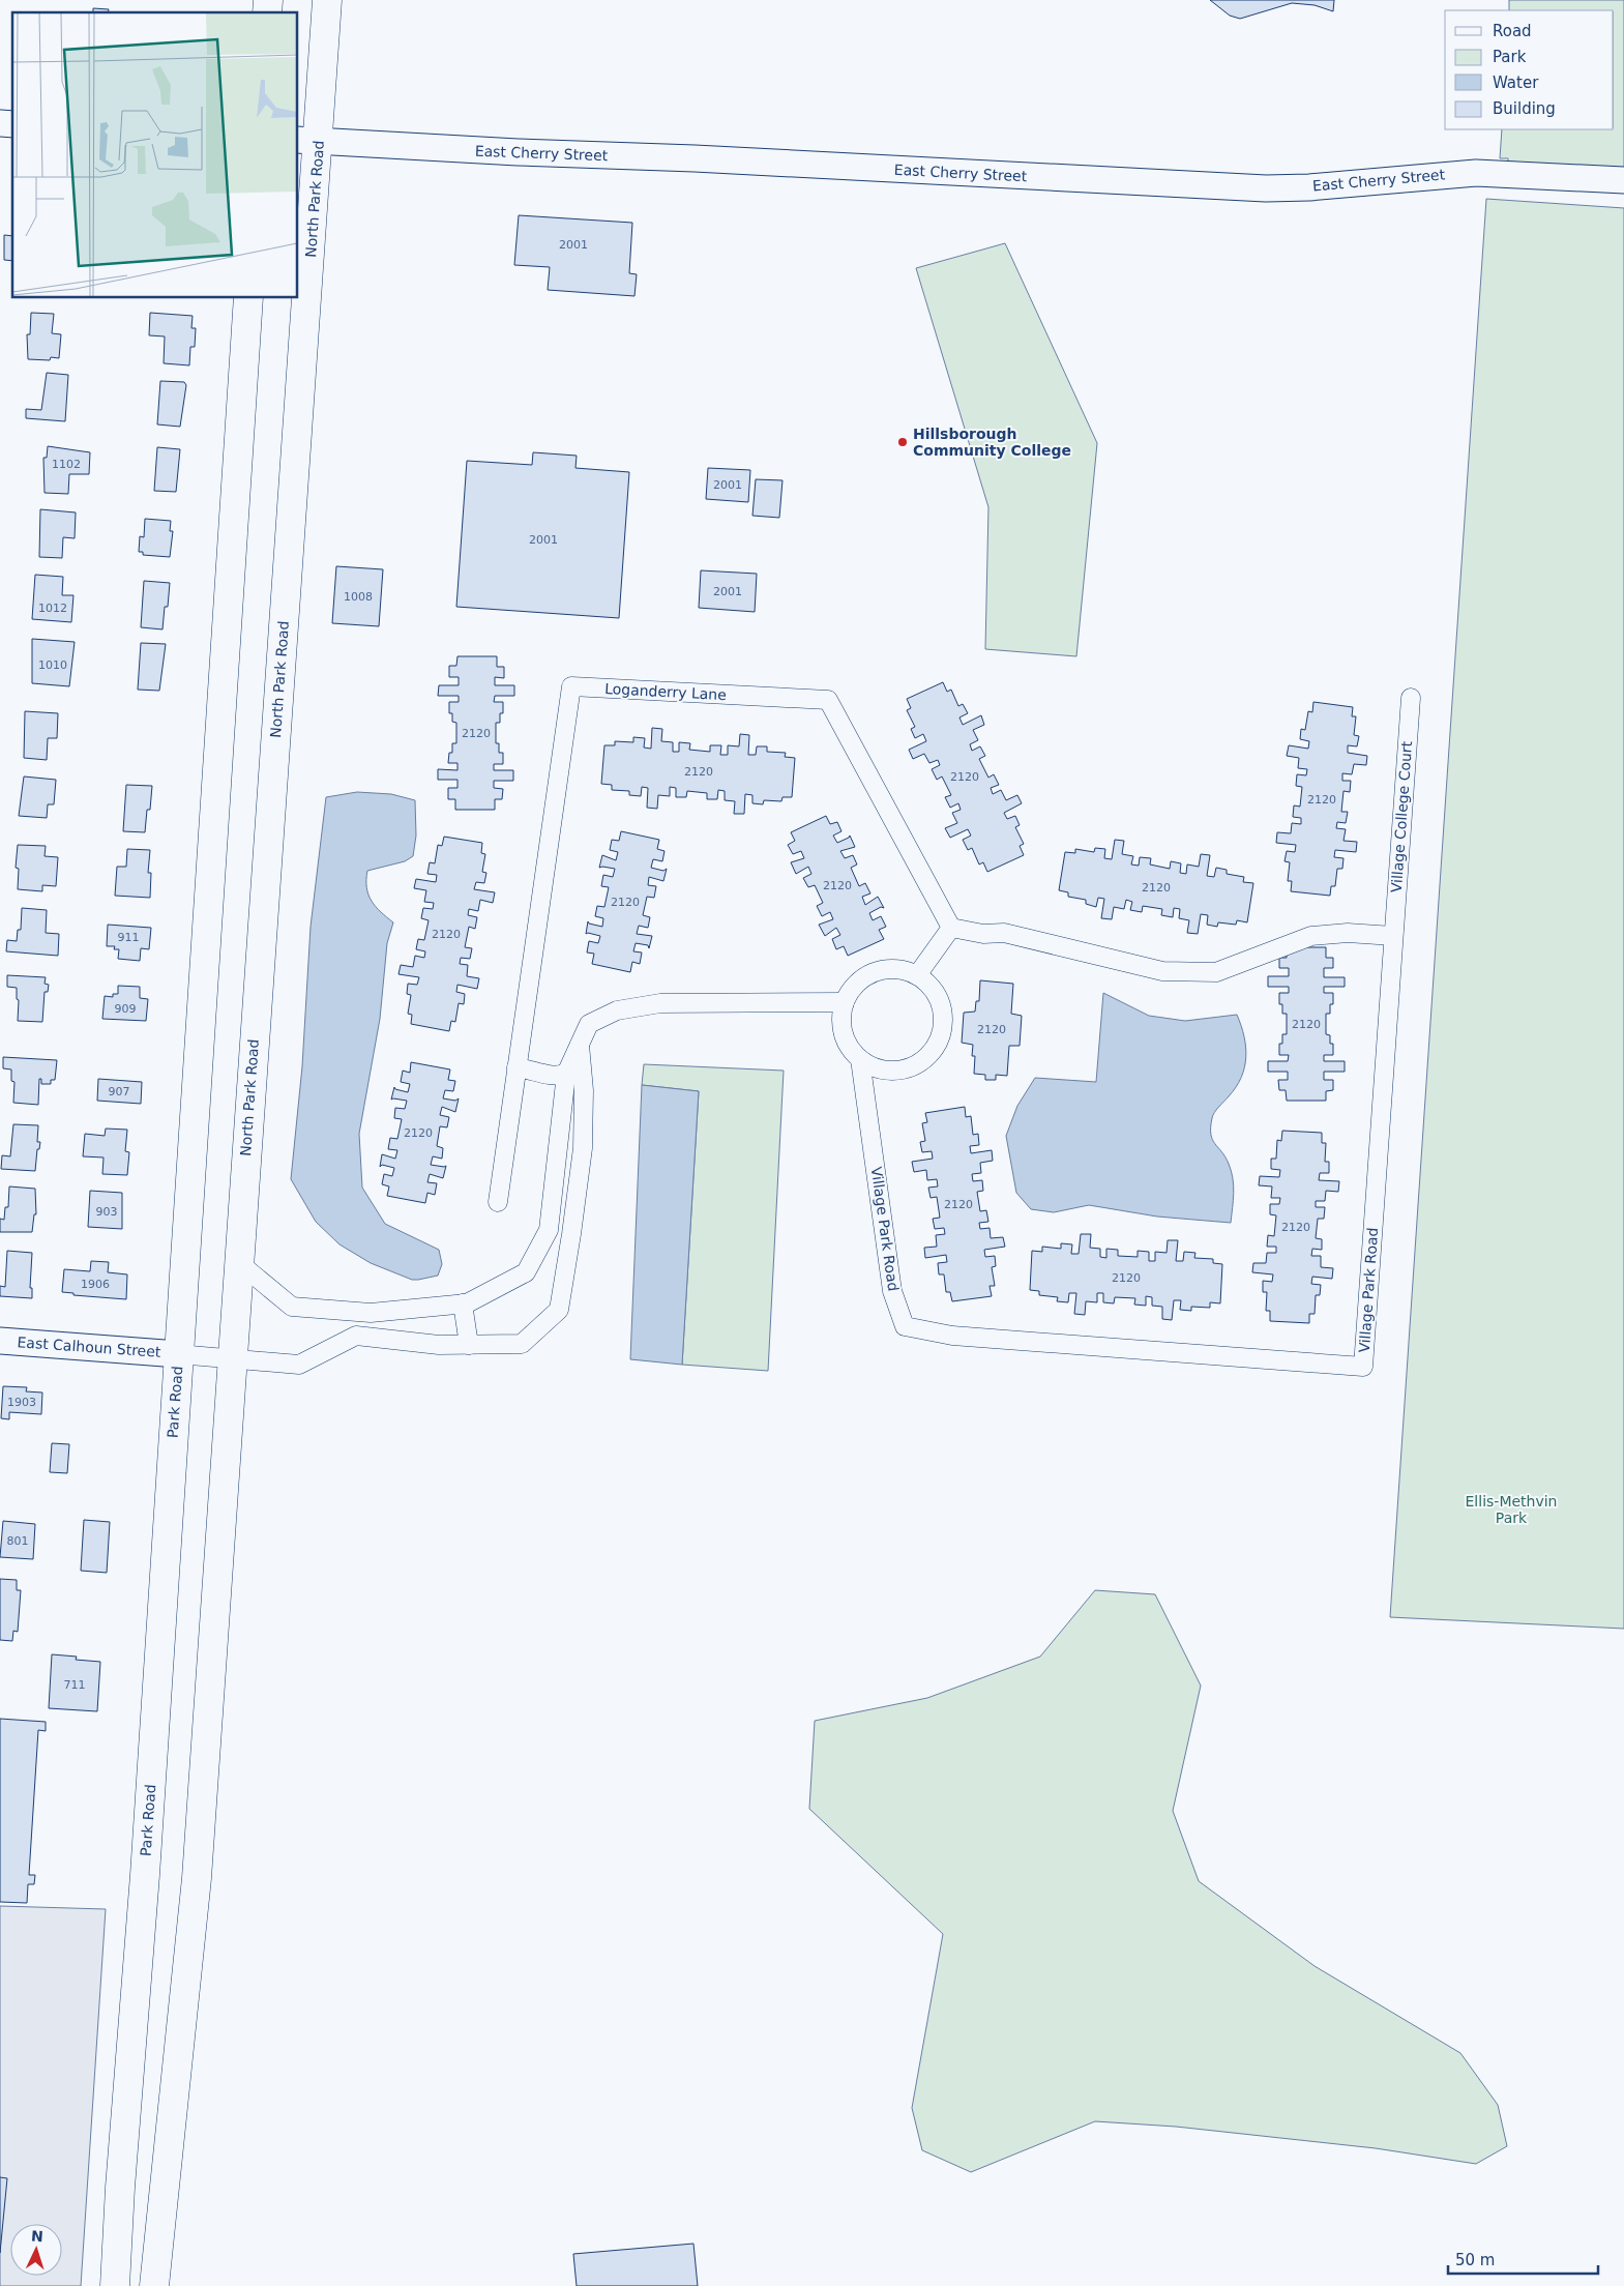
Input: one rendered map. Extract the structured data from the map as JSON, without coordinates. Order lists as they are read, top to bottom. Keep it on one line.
{"streets":{"main road":["North Park Road","Park Road"],"street":["East Cherry Street","Loganderry Lane","Village College Court","Village Park Road","East Calhoun Street"]},"crossings":[["East Cherry Street","North Park Road"],["Village College Court","Village Park Road"],["East Calhoun Street","Park Road"]],"parks":["Ellis-Methvin Park"],"places":["Hillsborough Community College"],"house_numbers":["2001","1102","2001","2001","2001","1008","1012","1010","2120","2120","2120","2120","2120","2120","2120","2120","911","909","2120","2120","907","2120","2120","903","2120","2120","1906","1903","801","711"],"legend":["Road","Park","Water","Building"],"scale_bar":"50 m","north":"top"}
